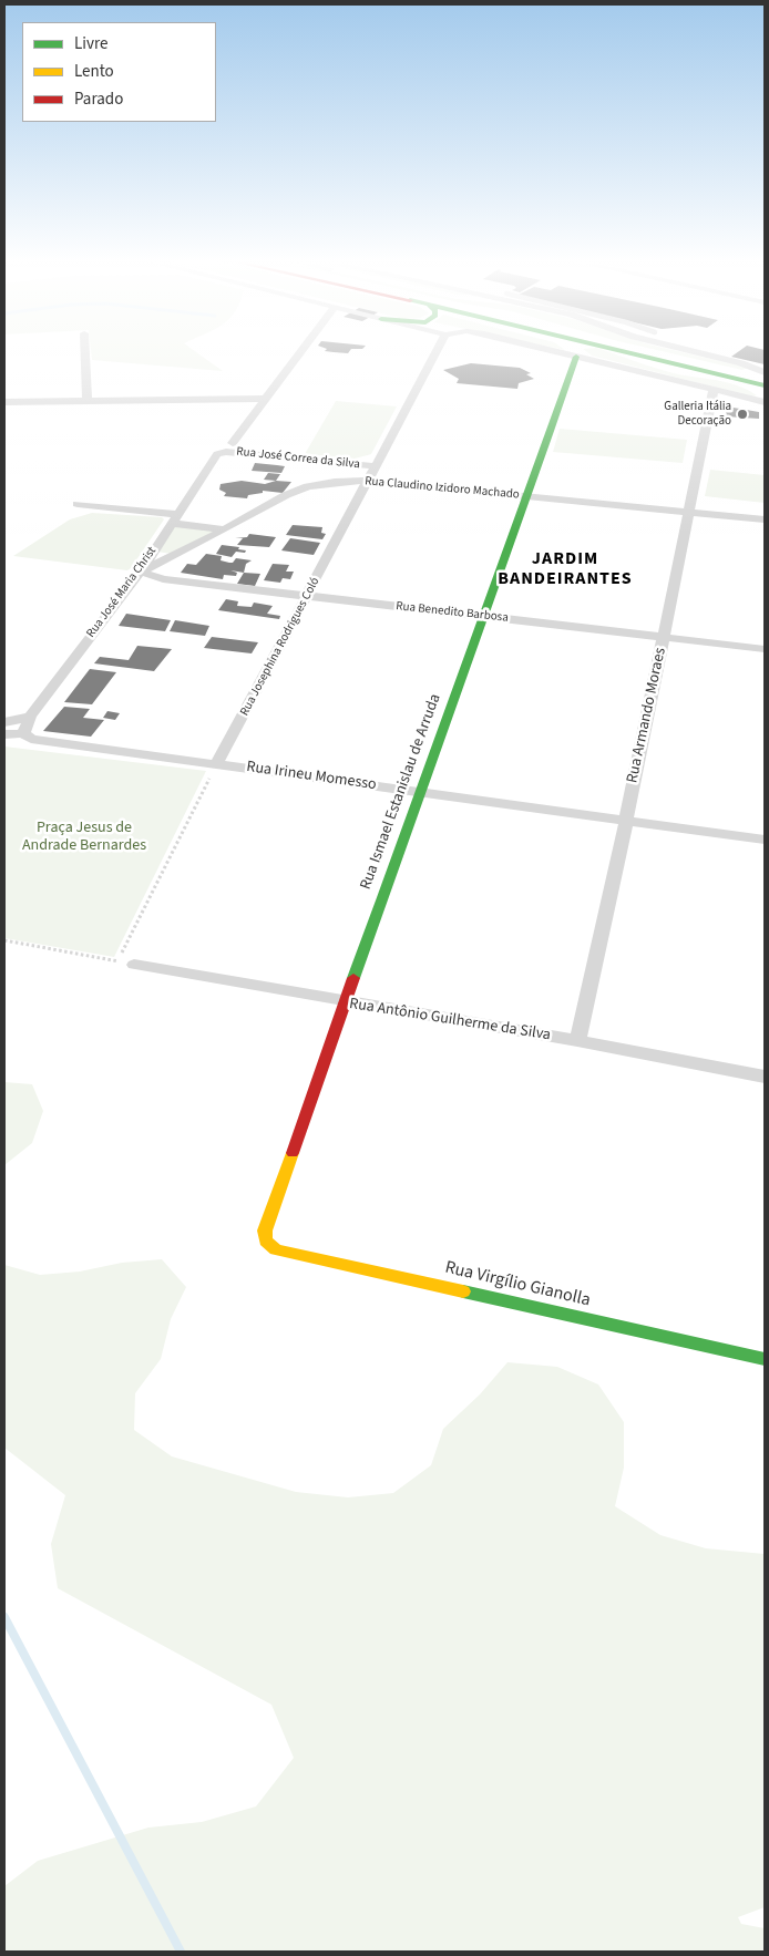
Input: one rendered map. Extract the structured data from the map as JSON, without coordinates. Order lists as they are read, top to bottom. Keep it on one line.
{"streets":{"main road":["Rua Ismael Estanislau de Arruda","Rua Virgílio Gianolla"],"street":["Rua José Correa da Silva","Rua Claudino Izidoro Machado","Rua José Maria Christ","Rua Benedito Barbosa","Rua Josephina Rodrigues Coló","Rua Armando Moraes","Rua Irineu Momesso","Rua Antônio Guilherme da Silva"]},"crossings":[["Rua José Correa da Silva","Rua José Maria Christ"],["Rua José Correa da Silva","Rua Josephina Rodrigues Coló"],["Rua Claudino Izidoro Machado","Rua José Maria Christ"],["Rua Claudino Izidoro Machado","Rua Benedito Barbosa"],["Rua Claudino Izidoro Machado","Rua Josephina Rodrigues Coló"],["Rua Claudino Izidoro Machado","Rua Armando Moraes"],["Rua Claudino Izidoro Machado","Rua Ismael Estanislau de Arruda"],["Rua José Maria Christ","Rua Benedito Barbosa"],["Rua José Maria Christ","Rua Irineu Momesso"],["Rua Benedito Barbosa","Rua Josephina Rodrigues Coló"],["Rua Benedito Barbosa","Rua Armando Moraes"],["Rua Benedito Barbosa","Rua Ismael Estanislau de Arruda"],["Rua Josephina Rodrigues Coló","Rua Irineu Momesso"],["Rua Armando Moraes","Rua Irineu Momesso"],["Rua Armando Moraes","Rua Antônio Guilherme da Silva"],["Rua Irineu Momesso","Rua Ismael Estanislau de Arruda"],["Rua Ismael Estanislau de Arruda","Rua Antônio Guilherme da Silva"],["Rua Ismael Estanislau de Arruda","Rua Virgílio Gianolla"]],"districts":["JARDIM BANDEIRANTES"],"parks":["Praça Jesus de Andrade Bernardes"],"places":["Galleria Itália Decoração"],"legend":["Livre","Lento","Parado"]}
